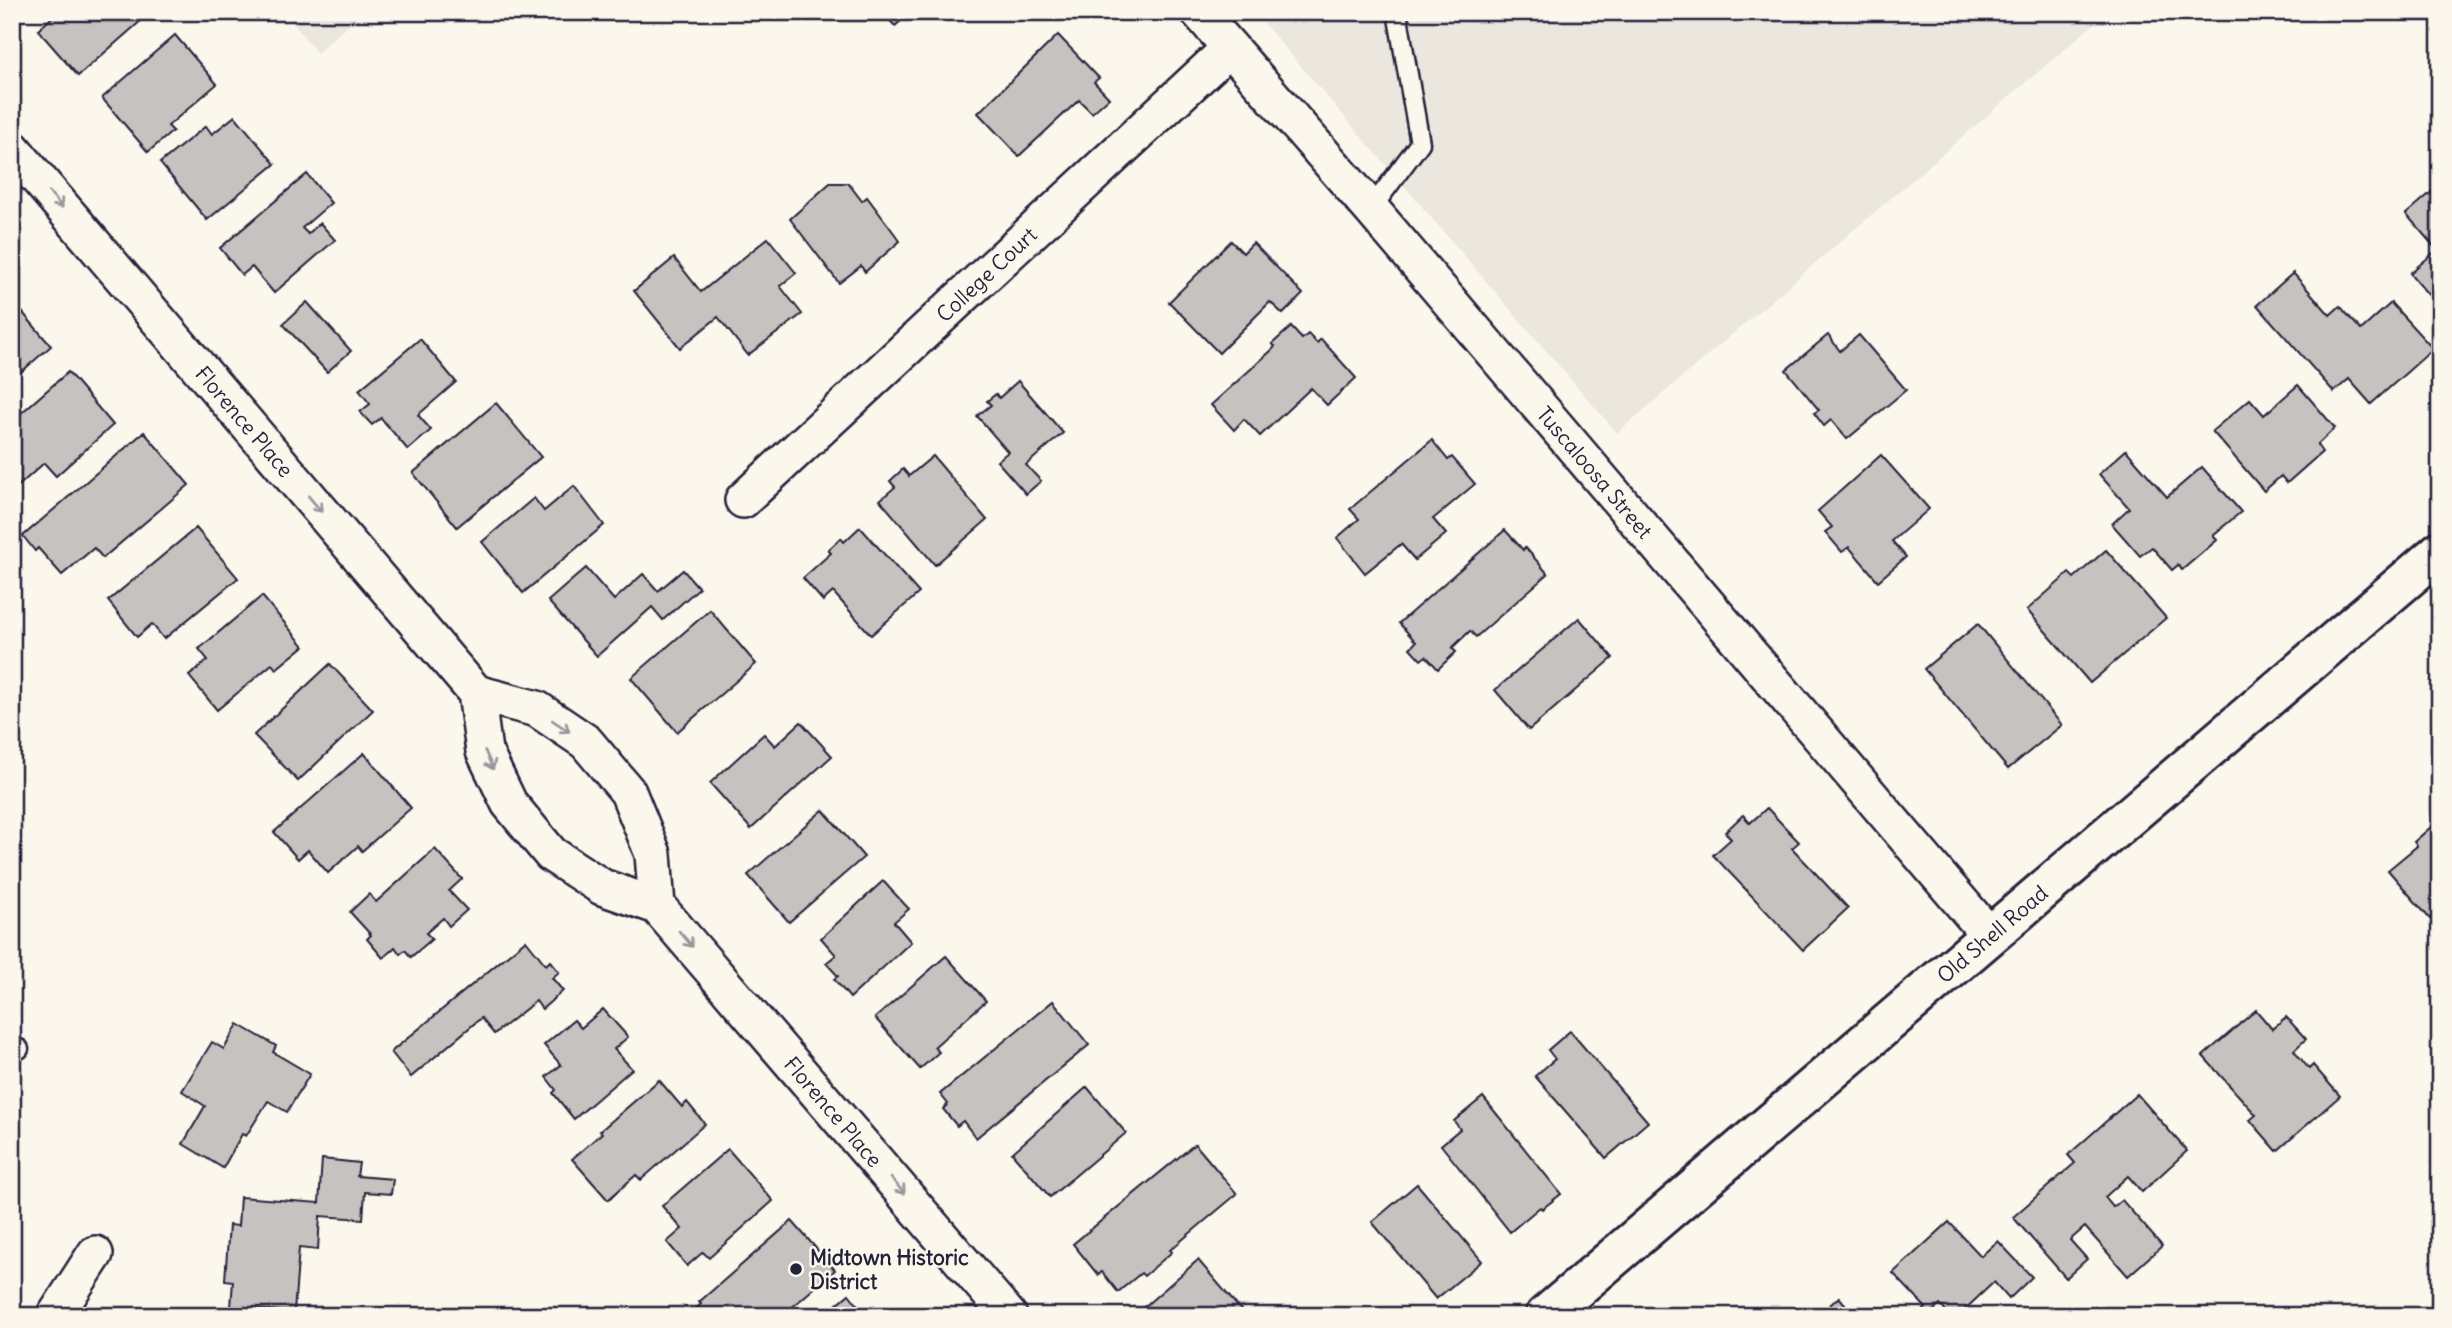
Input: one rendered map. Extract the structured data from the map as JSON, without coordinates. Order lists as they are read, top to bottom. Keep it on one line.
{"streets":{"street":["College Court","Florence Place","Tuscaloosa Street","Old Shell Road"]},"crossings":[["College Court","Tuscaloosa Street"],["Tuscaloosa Street","Old Shell Road"]],"one_way":["Florence Place"],"places":["Midtown Historic District"]}
